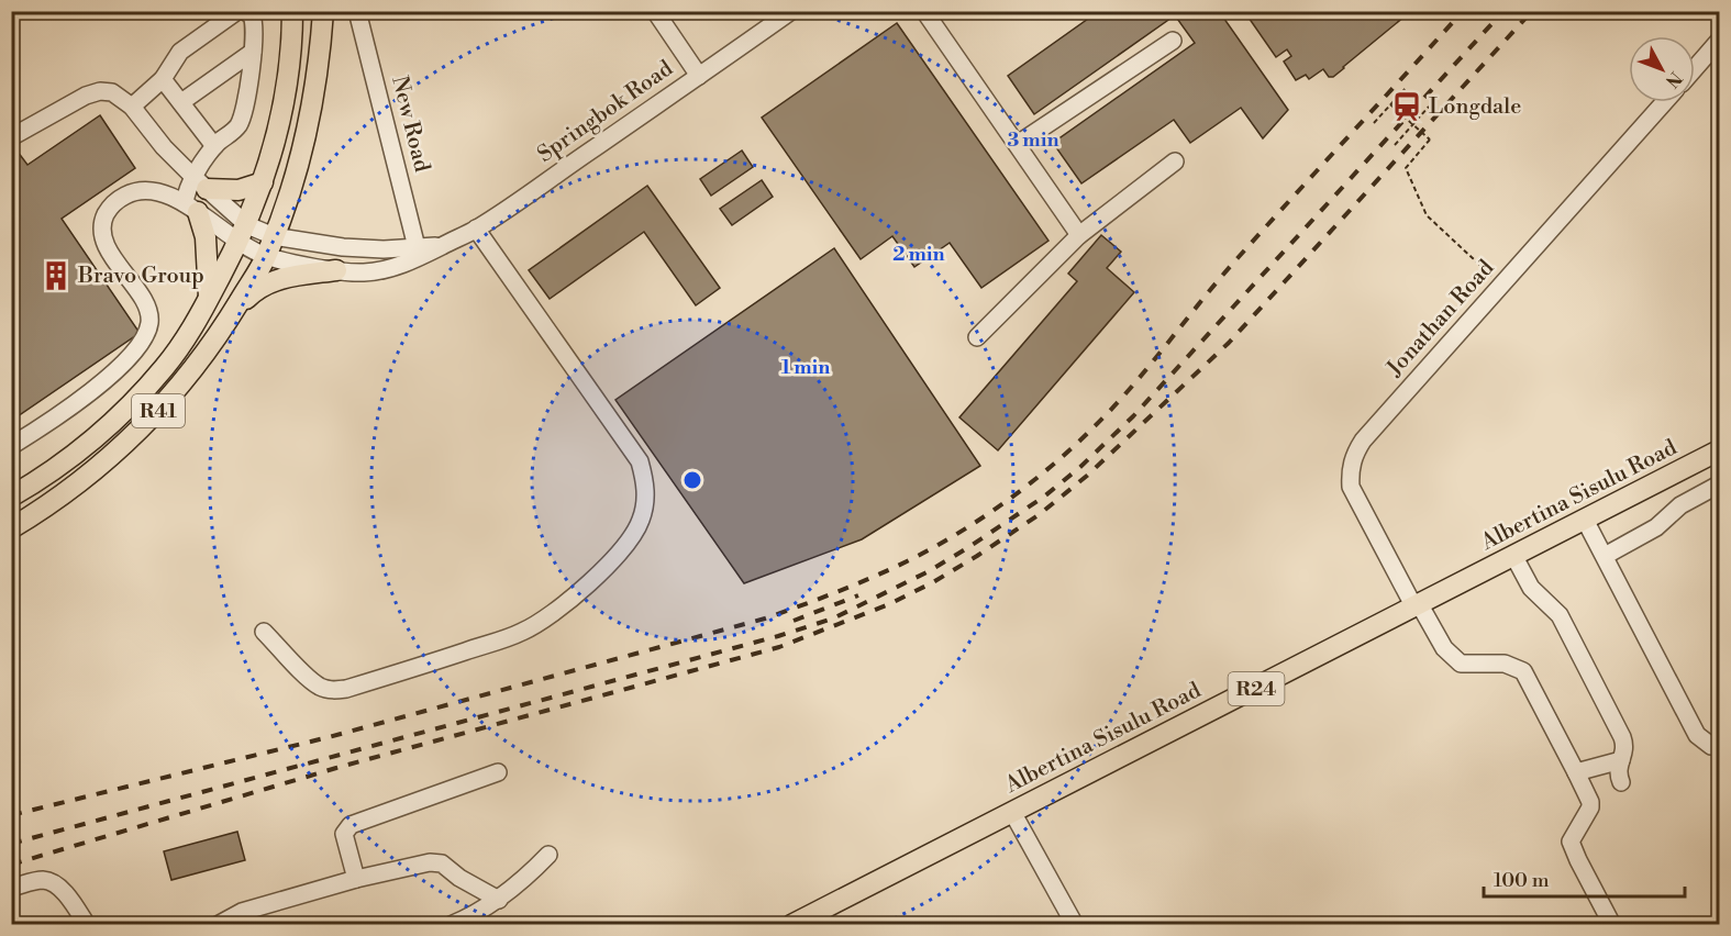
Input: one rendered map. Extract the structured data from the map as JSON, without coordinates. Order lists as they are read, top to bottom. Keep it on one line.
{"streets":{"main road":["R41","Albertina Sisulu Road","R24"],"street":["Springbok Road","New Road","Jonathan Road"]},"crossings":[["Springbok Road","New Road"],["Springbok Road","R41"],["Jonathan Road","Albertina Sisulu Road"]],"places":{"station":["Longdale"],"building":["Bravo Group"]},"scale_bar":"100 m","north":"bottom right","rings":["3 min","2 min","1 min"]}
